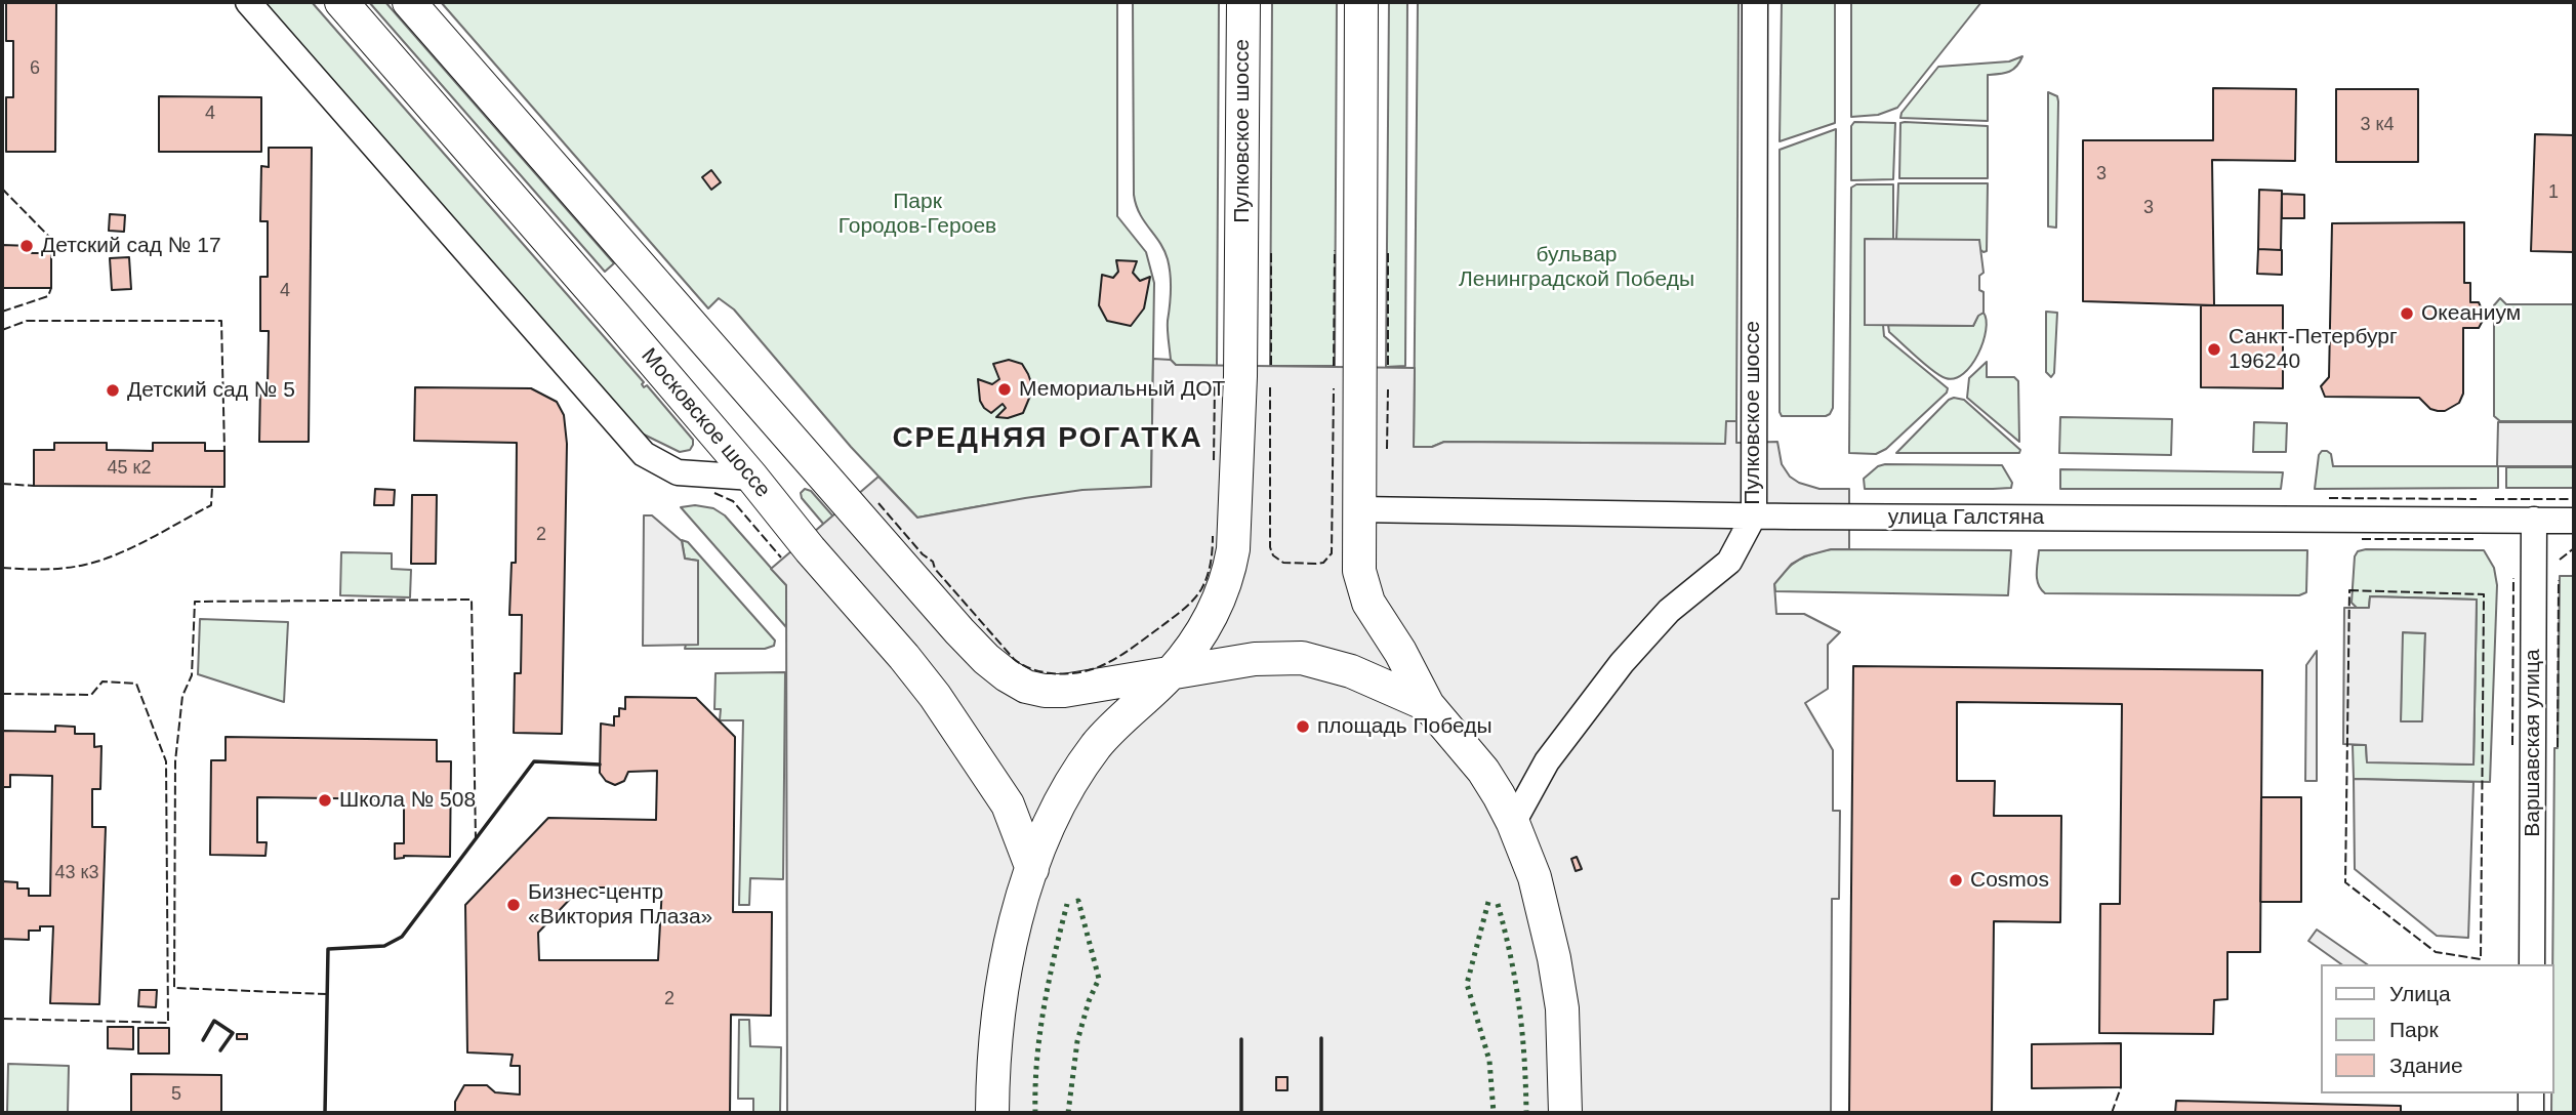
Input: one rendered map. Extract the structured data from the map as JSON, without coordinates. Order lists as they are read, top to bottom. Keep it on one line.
{"streets":{"main road":["Пулковское шоссе","Московское шоссе"],"street":["улица Галстяна","Варшавская улица"]},"crossings":[["Пулковское шоссе","улица Галстяна"],["улица Галстяна","Варшавская улица"]],"districts":["СРЕДНЯЯ РОГАТКА"],"parks":["Парк Городов-Героев","бульвар Ленинградской Победы"],"places":["Детский сад № 17","Океаниум","Санкт-Петербург 196240","Мемориальный ДОТ","Детский сад № 5","площадь Победы","Школа № 508","Cosmos","Бизнес-центр «Виктория Плаза»"],"house_numbers":["6","4","3 к4","3","1","3","4","45 к2","2","43 к3","2","5"],"legend":["Улица","Парк","Здание"]}
